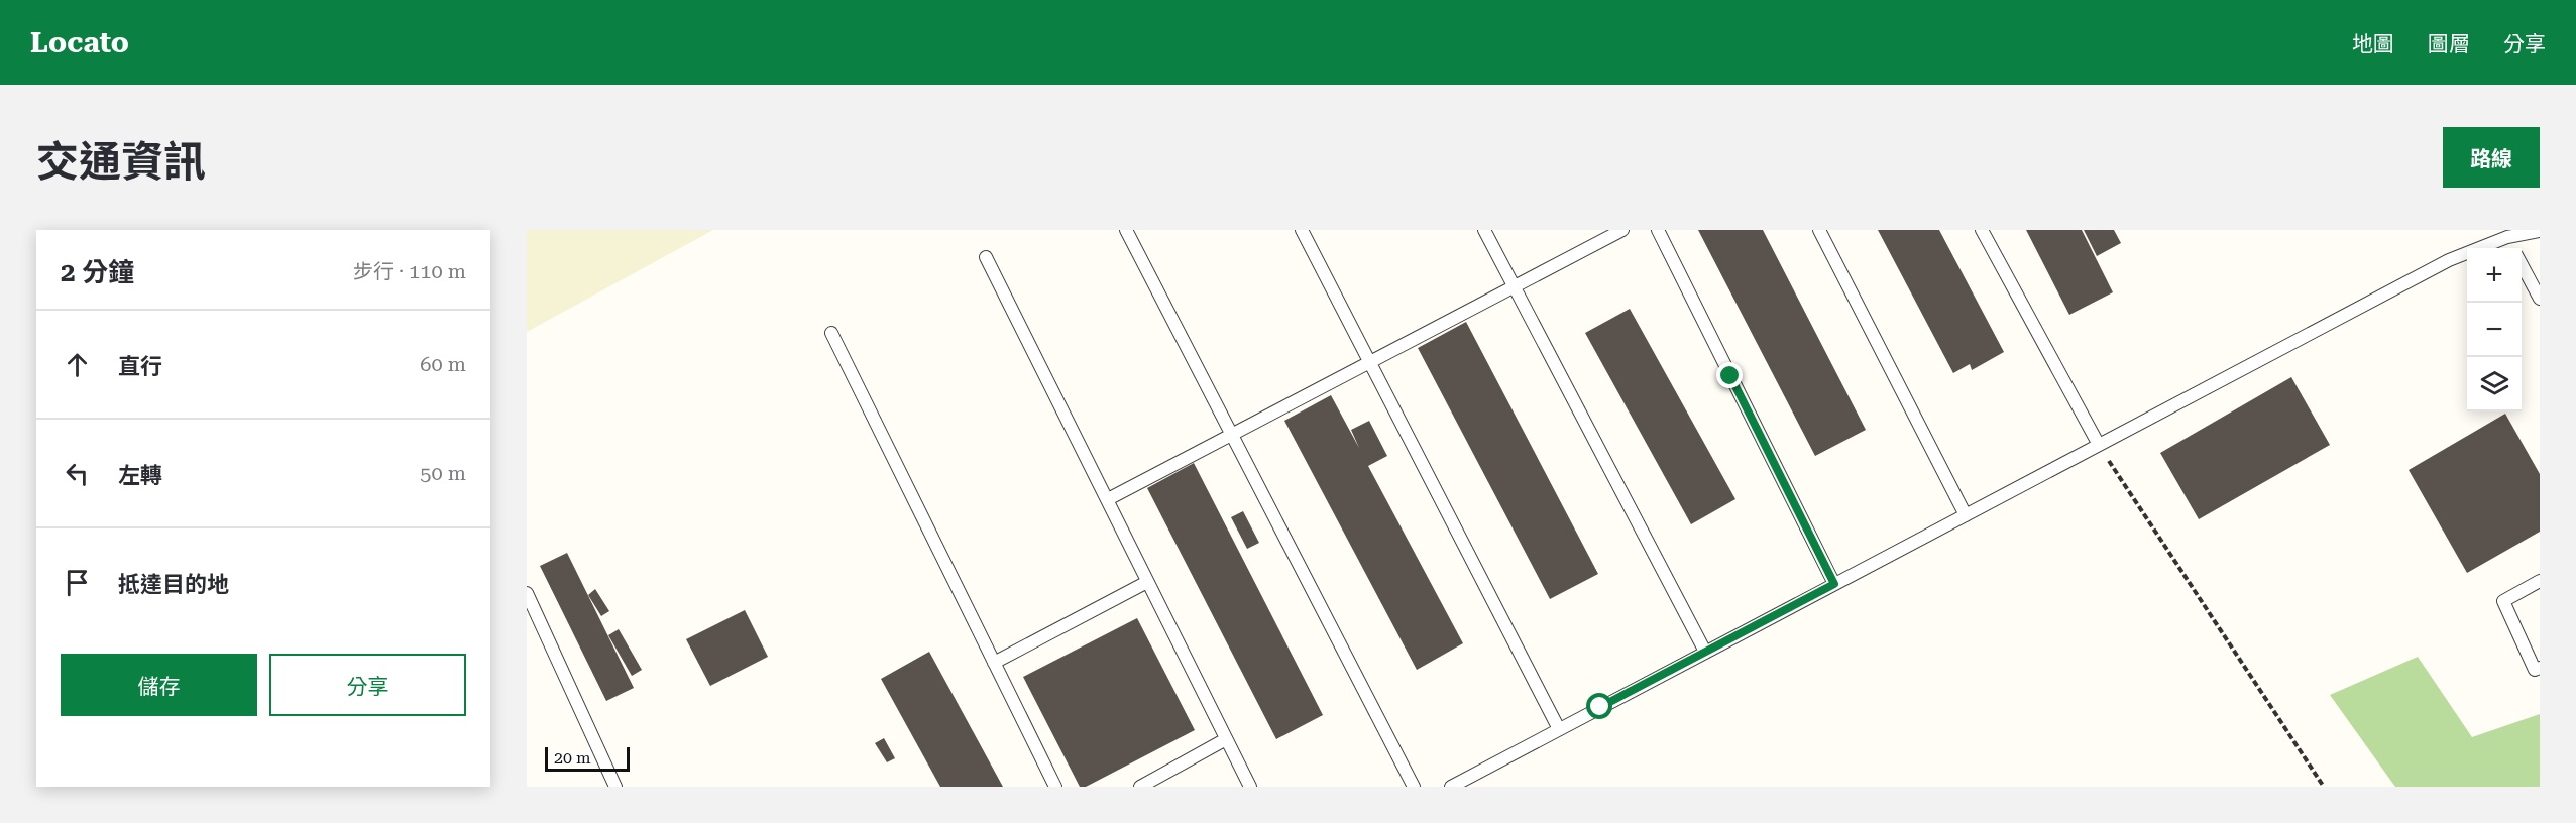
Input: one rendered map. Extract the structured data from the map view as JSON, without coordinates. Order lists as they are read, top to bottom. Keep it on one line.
{"scale_bar":"20 m","page":{"header":"Locato","nav":["地圖","圖層","分享"],"title":"交通資訊","buttons":["路線",["儲存","分享"]],"heading":["2 分鐘","步行 · 110 m"],"map_buttons":["+","−"],"list":[["直行","60 m"],["左轉","50 m"],"抵達目的地"],"scale":"20 m"}}
